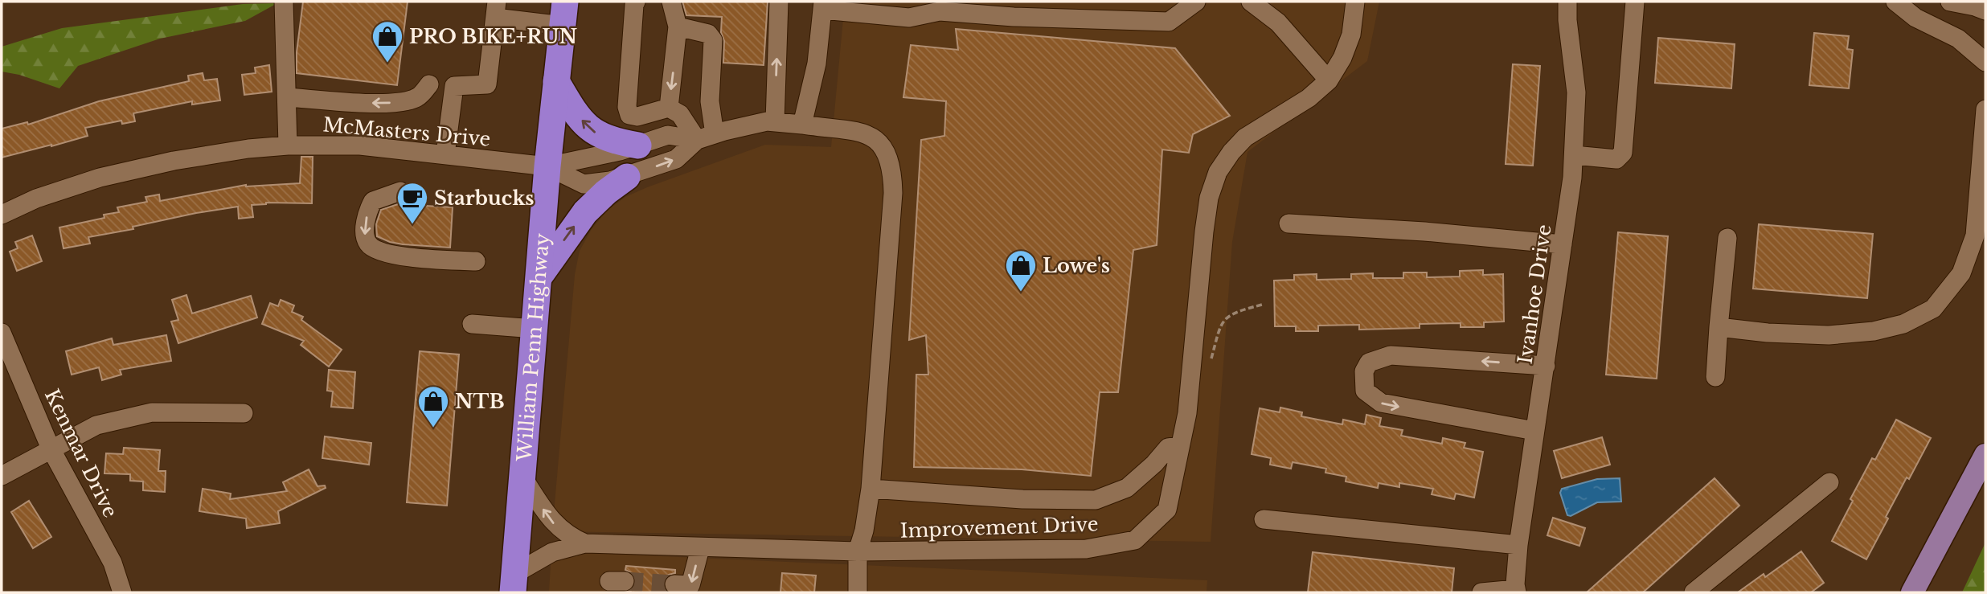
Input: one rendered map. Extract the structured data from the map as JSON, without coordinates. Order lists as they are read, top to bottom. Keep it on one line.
{"streets":{"highway":["William Penn Highway"],"street":["McMasters Drive","Ivanhoe Drive","Kenmar Drive","Improvement Drive"]},"crossings":[["McMasters Drive","William Penn Highway"]],"places":{"shop":["PRO BIKE+RUN","Lowe's","NTB"],"cafe":["Starbucks"]}}
